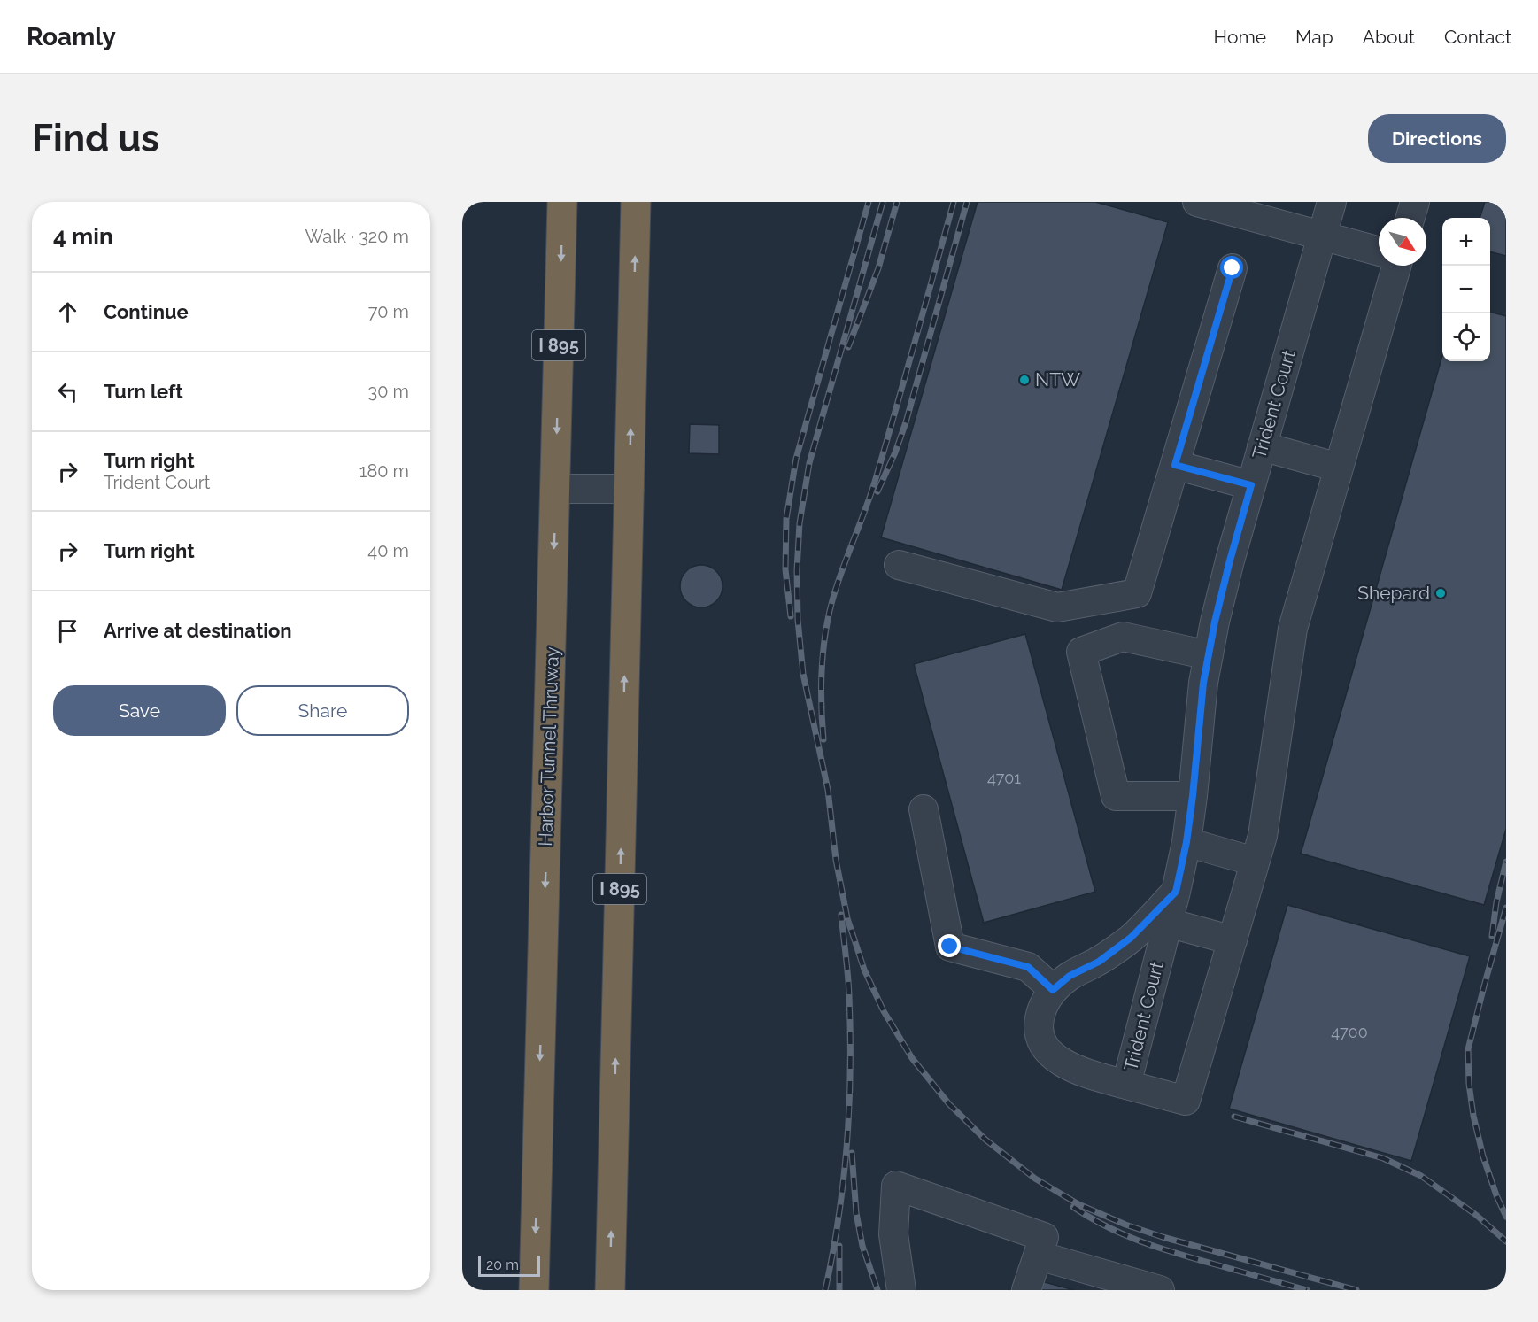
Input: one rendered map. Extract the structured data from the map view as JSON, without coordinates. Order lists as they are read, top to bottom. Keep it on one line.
{"streets":{"highway":["I 895","Harbor Tunnel Thruway"],"street":["Trident Court"]},"places":["NTW","Shepard"],"house_numbers":["4701","4700"],"scale_bar":"20 m","north":"bottom right","page":{"header":"Roamly","nav":["Home","Map","About","Contact"],"buttons":["Directions",["Save","Share"]],"title":"Find us","heading":["4 min","Walk · 320 m"],"map_buttons":["+","−"],"list":[["Continue","70 m"],["Turn left","30 m"],["Turn right","Trident Court","180 m"],["Turn right","40 m"],"Arrive at destination"],"scale":"20 m"}}
